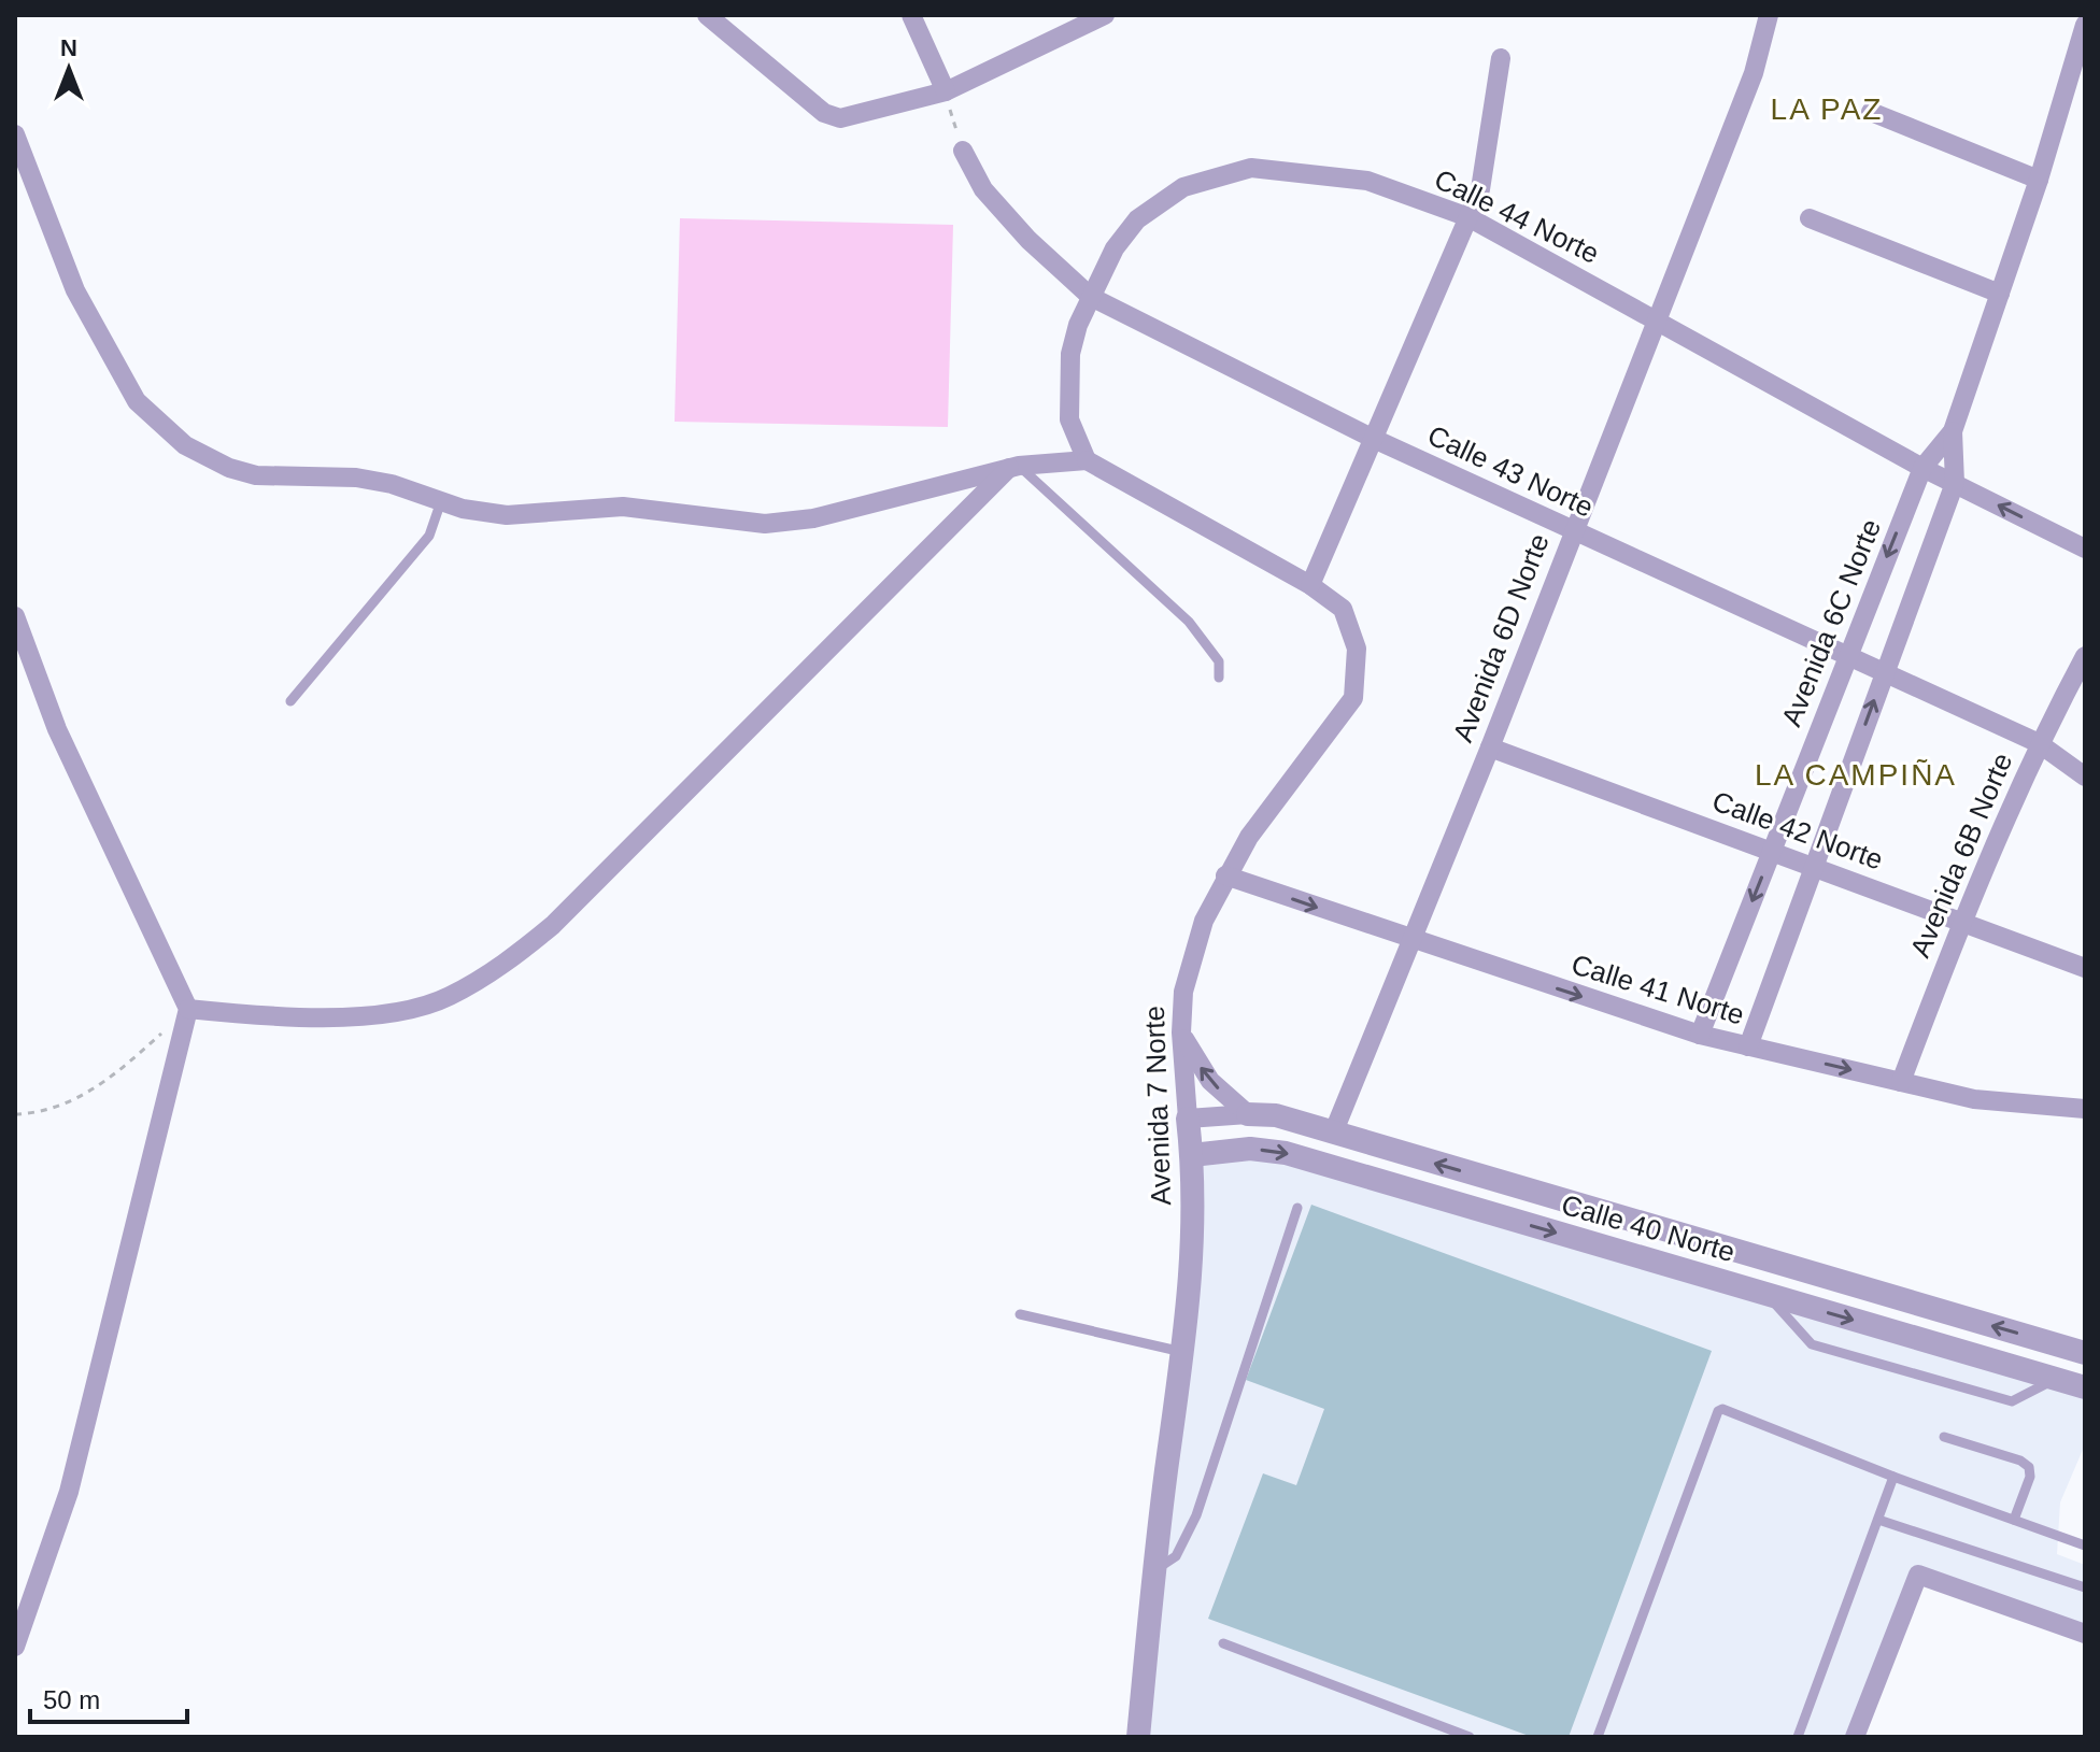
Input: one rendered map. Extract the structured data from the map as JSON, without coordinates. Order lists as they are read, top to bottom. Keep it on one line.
{"streets":{"street":["Calle 44 Norte","Calle 43 Norte","Avenida 6C Norte","Avenida 6D Norte","Calle 42 Norte","Avenida 6B Norte","Calle 41 Norte","Avenida 7 Norte","Calle 40 Norte"]},"crossings":[["Calle 44 Norte","Calle 43 Norte"],["Calle 44 Norte","Avenida 6C Norte"],["Calle 44 Norte","Avenida 6D Norte"],["Calle 44 Norte","Avenida 7 Norte"],["Calle 43 Norte","Avenida 6C Norte"],["Calle 43 Norte","Avenida 6D Norte"],["Calle 43 Norte","Avenida 6B Norte"],["Avenida 6C Norte","Calle 42 Norte"],["Avenida 6C Norte","Calle 41 Norte"],["Avenida 6D Norte","Calle 42 Norte"],["Avenida 6D Norte","Calle 41 Norte"],["Avenida 6D Norte","Calle 40 Norte"],["Calle 42 Norte","Avenida 6B Norte"],["Avenida 6B Norte","Calle 41 Norte"],["Calle 41 Norte","Avenida 7 Norte"],["Avenida 7 Norte","Calle 40 Norte"]],"one_way":["Calle 41 Norte"],"districts":["LA PAZ","LA CAMPIÑA"],"scale_bar":"50 m","north":"top"}
